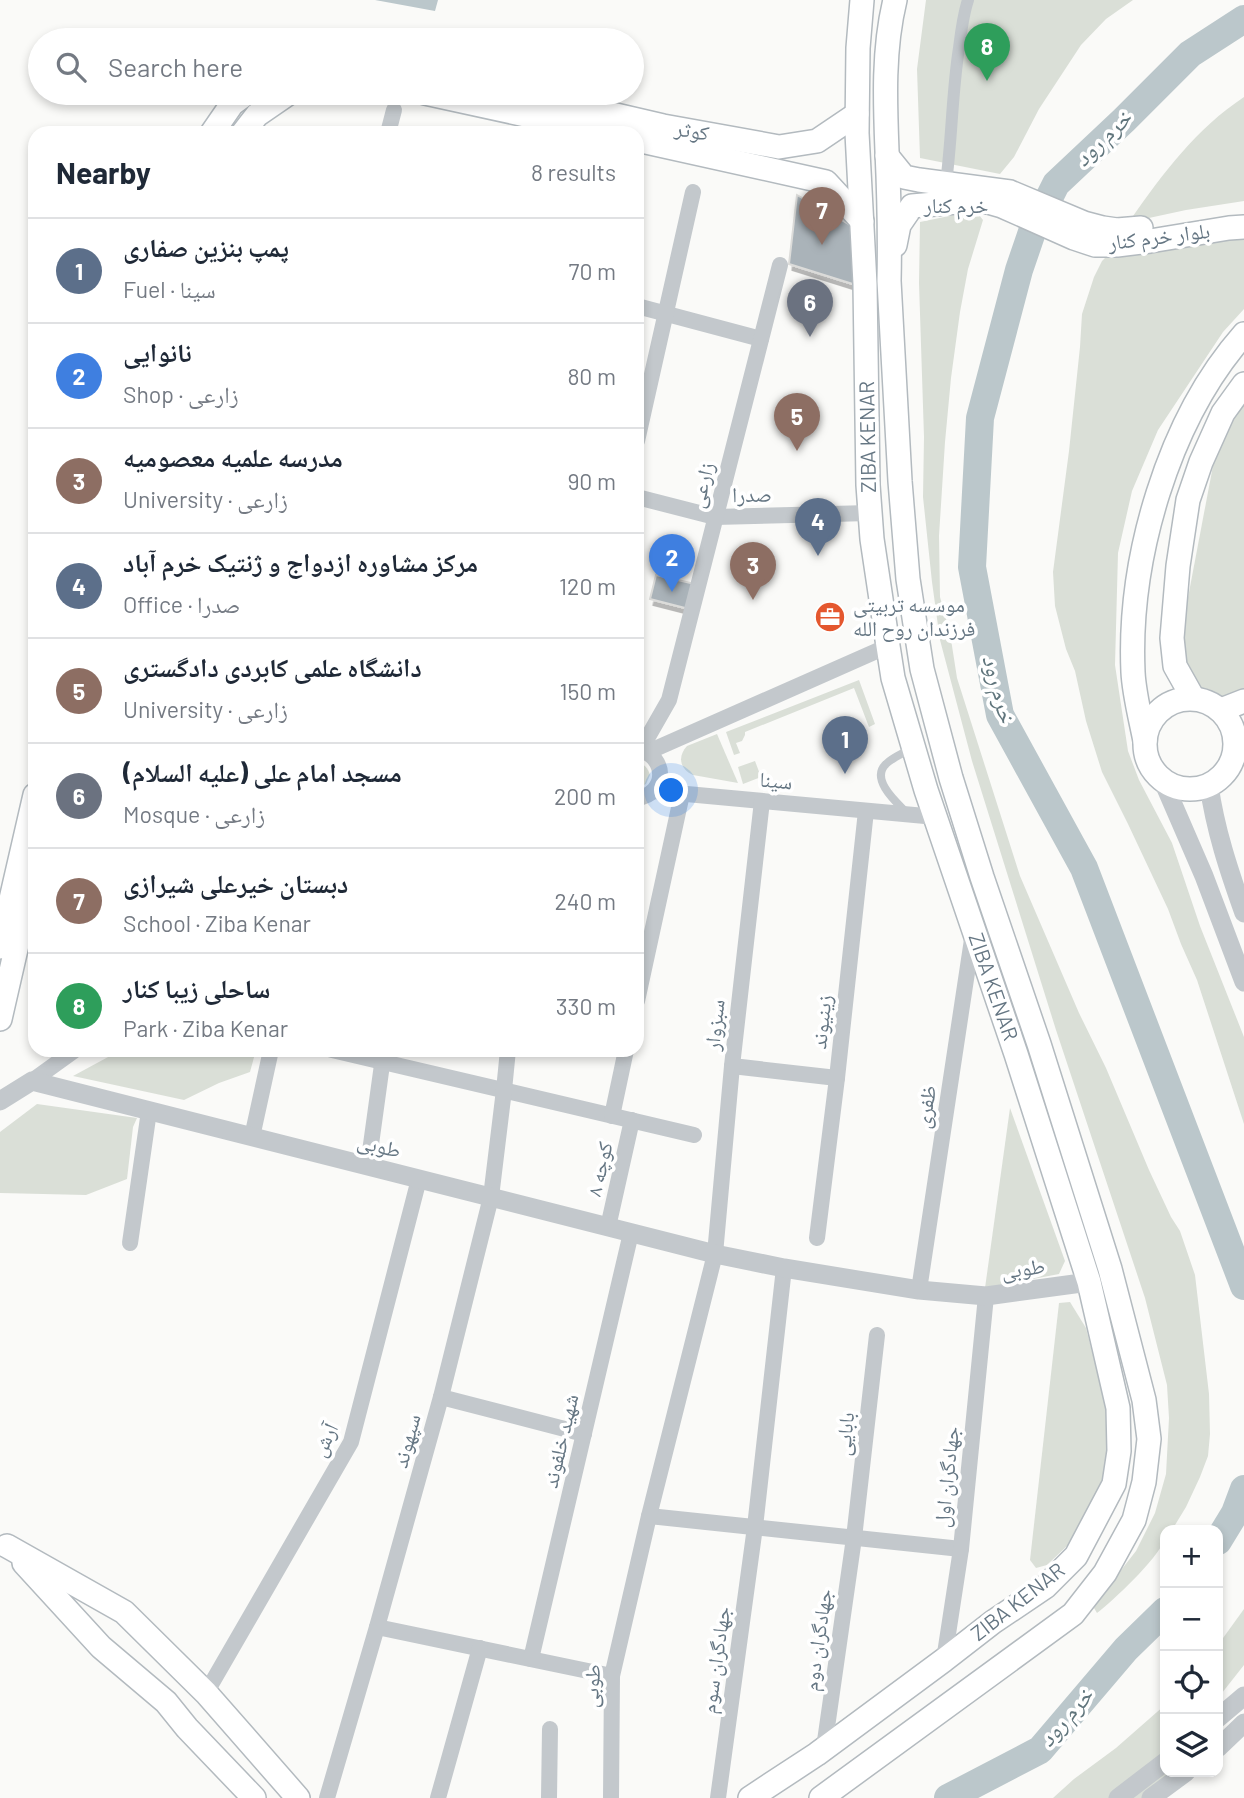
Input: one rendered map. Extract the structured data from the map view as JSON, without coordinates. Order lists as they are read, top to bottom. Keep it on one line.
{"streets":{"main road":["کوثر","خرم کنار","بلوار خرم کنار","ZIBA KENAR"],"street":["زارعی","صدرا","سینا","زینیوند","سبزوار","ظفری","طوبی","کوچه ۸","بابایی","آرش","سپهوند","شهید خلفوند","جهادگران اول","جهادگران دوم","جهادگران سوم"]},"crossings":[["کوثر","ZIBA KENAR"],["خرم کنار","بلوار خرم کنار"],["خرم کنار","ZIBA KENAR"],["ZIBA KENAR","صدرا"],["ZIBA KENAR","سینا"],["ZIBA KENAR","ظفری"],["ZIBA KENAR","طوبی"],["ZIBA KENAR","جهادگران اول"],["ZIBA KENAR","جهادگران دوم"],["زارعی","صدرا"],["سینا","زینیوند"],["سینا","سبزوار"],["سبزوار","طوبی"],["ظفری","طوبی"],["طوبی","کوچه ۸"],["طوبی","آرش"],["طوبی","سپهوند"],["طوبی","شهید خلفوند"],["طوبی","جهادگران اول"],["طوبی","جهادگران سوم"],["بابایی","جهادگران دوم"]],"water":["خرم رود"],"places":{"office":["موسسه تربیتی فرزندان روح الله"]},"page":{"pins":["8","7","6","5","4","2","3","1"],"search":"Search here","heading":["Nearby","8 results"],"list":[{"mark":"1","name":"پمپ بنزین صفاری","note":"Fuel · سینا","value":"70 m"},{"mark":"2","name":"نانوایی","note":"Shop · زارعی","value":"80 m"},{"mark":"3","name":"مدرسه علمیه معصومیه","note":"University · زارعی","value":"90 m"},{"mark":"4","name":"مرکز مشاوره ازدواج و ژنتیک خرم آباد","note":"Office · صدرا","value":"120 m"},{"mark":"5","name":"دانشگاه علمی کابردی دادگستری","note":"University · زارعی","value":"150 m"},{"mark":"6","name":"مسجد امام علی (علیه السلام)","note":"Mosque · زارعی","value":"200 m"},{"mark":"7","name":"دبستان خیرعلی شیرازی","note":"School · Ziba Kenar","value":"240 m"},{"mark":"8","name":"ساحلی زیبا کنار","note":"Park · Ziba Kenar","value":"330 m"}],"map_buttons":["+","−"]}}
